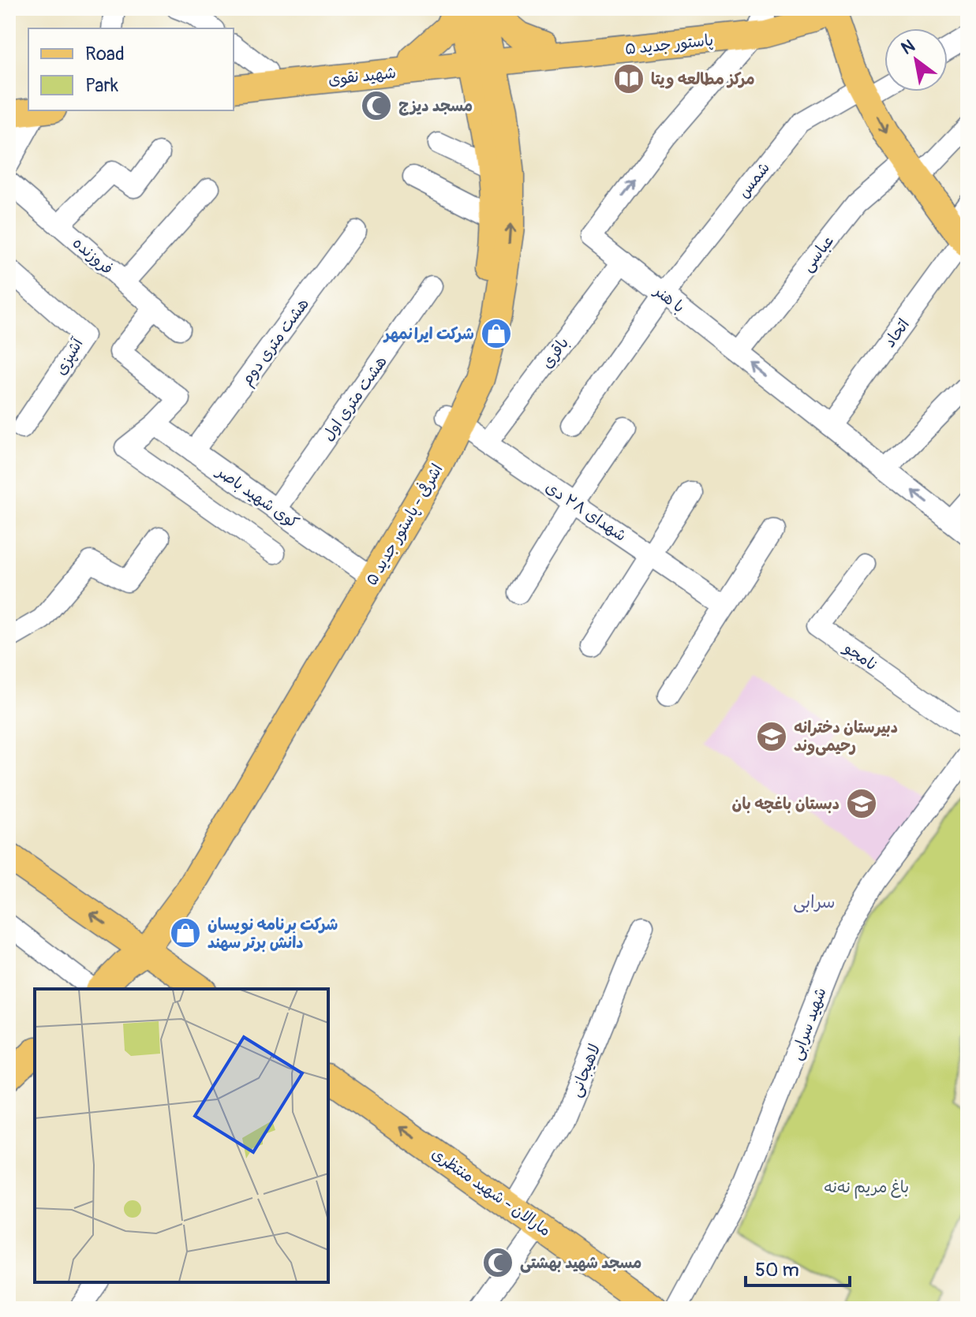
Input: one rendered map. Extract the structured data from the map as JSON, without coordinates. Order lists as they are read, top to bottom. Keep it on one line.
{"streets":{"main road":["پاستور جدید ۵","شهید نقوی","اشرفی - پاستور جدید ۵","مارالان - شهید منتظری"],"street":["شمس","عباسی","فروزنده","با هنر","اتحاد","هشت متری دوم","باقری","آشپزی","هشت متری اول","کوی شهید باصر","شهدای ۲۸ دی","نامجو","شهید سرابی","لاهیجانی"]},"crossings":[["پاستور جدید ۵","شهید نقوی"],["پاستور جدید ۵","با هنر"],["پاستور جدید ۵","اشرفی - پاستور جدید ۵"],["شهید نقوی","اشرفی - پاستور جدید ۵"],["شمس","با هنر"],["عباسی","با هنر"],["با هنر","اتحاد"],["با هنر","باقری"],["هشت متری دوم","کوی شهید باصر"],["باقری","شهدای ۲۸ دی"],["هشت متری اول","کوی شهید باصر"],["کوی شهید باصر","اشرفی - پاستور جدید ۵"],["شهدای ۲۸ دی","اشرفی - پاستور جدید ۵"],["لاهیجانی","مارالان - شهید منتظری"]],"one_way":["مارالان - شهید منتظری"],"districts":["سرابی"],"parks":["باغ مریم نه‌نه"],"places":{"library":["مرکز مطالعه ویتا"],"mosque":["مسجد دیزج","مسجد شهید بهشتی"],"shop":["شرکت ایرانمهر","شرکت برنامه نویسان دانش برتر سهند"],"school or university":["دبیرستان دخترانه رحیمی‌وند","دبستان باغچه بان"]},"legend":["Road","Park"],"scale_bar":"50 m","north":"top left"}
